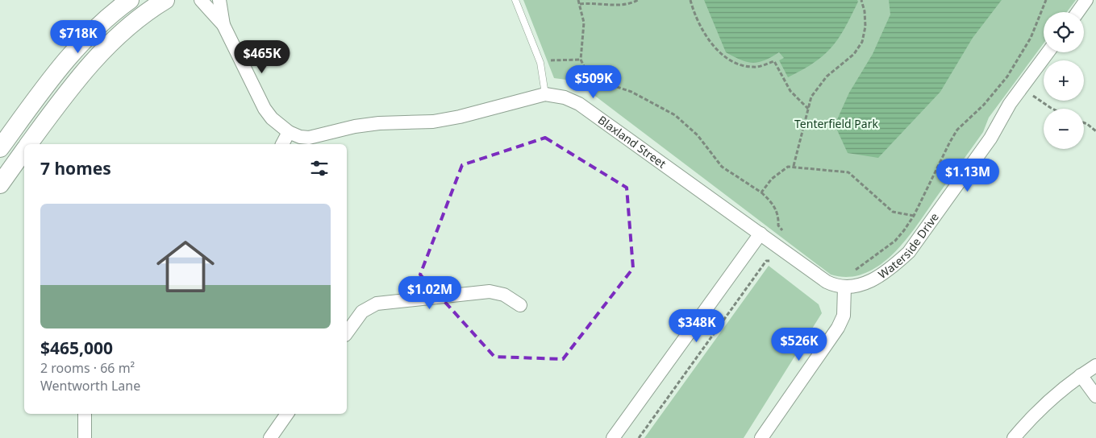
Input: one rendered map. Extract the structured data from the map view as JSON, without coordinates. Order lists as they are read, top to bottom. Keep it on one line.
{"streets":{"street":["Blaxland Street","Waterside Drive"]},"crossings":[["Blaxland Street","Waterside Drive"]],"parks":["Tenterfield Park"],"page":{"map_buttons":["+","−"],"price":["$718K","$465K","$509K","$1.13M","$1.02M","$348K","$526K"],"heading":"7 homes","list":[{"name":"$465,000","note":"2 rooms · 66 m² · Wentworth Lane"}]}}
